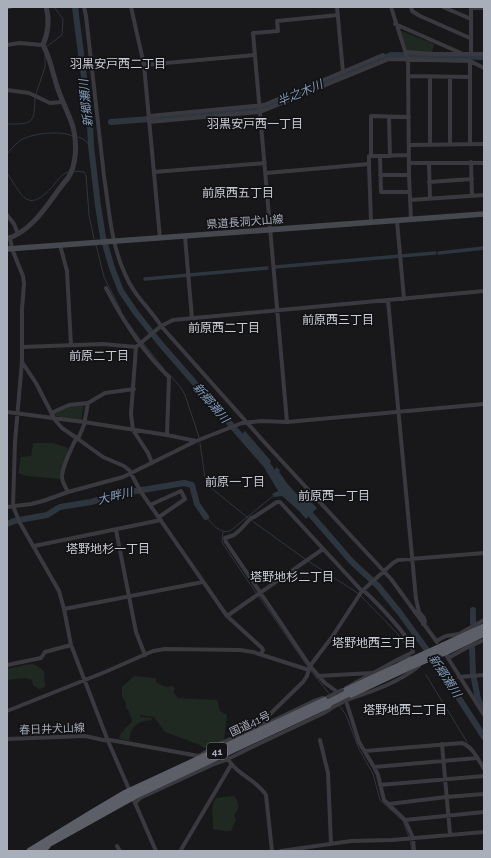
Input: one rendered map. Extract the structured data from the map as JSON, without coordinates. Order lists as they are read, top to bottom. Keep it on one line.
{"streets":{"highway":["国道41号","41"],"main road":["県道長洞犬山線"],"street":["春日井犬山線"]},"districts":["羽黒安戸西二丁目","羽黒安戸西一丁目","前原西五丁目","前原西三丁目","前原西二丁目","前原二丁目","前原一丁目","前原西一丁目","塔野地杉一丁目","塔野地杉二丁目","塔野地西三丁目","塔野地西二丁目"],"water":["半之木川","新郷瀬川","大畔川"]}
